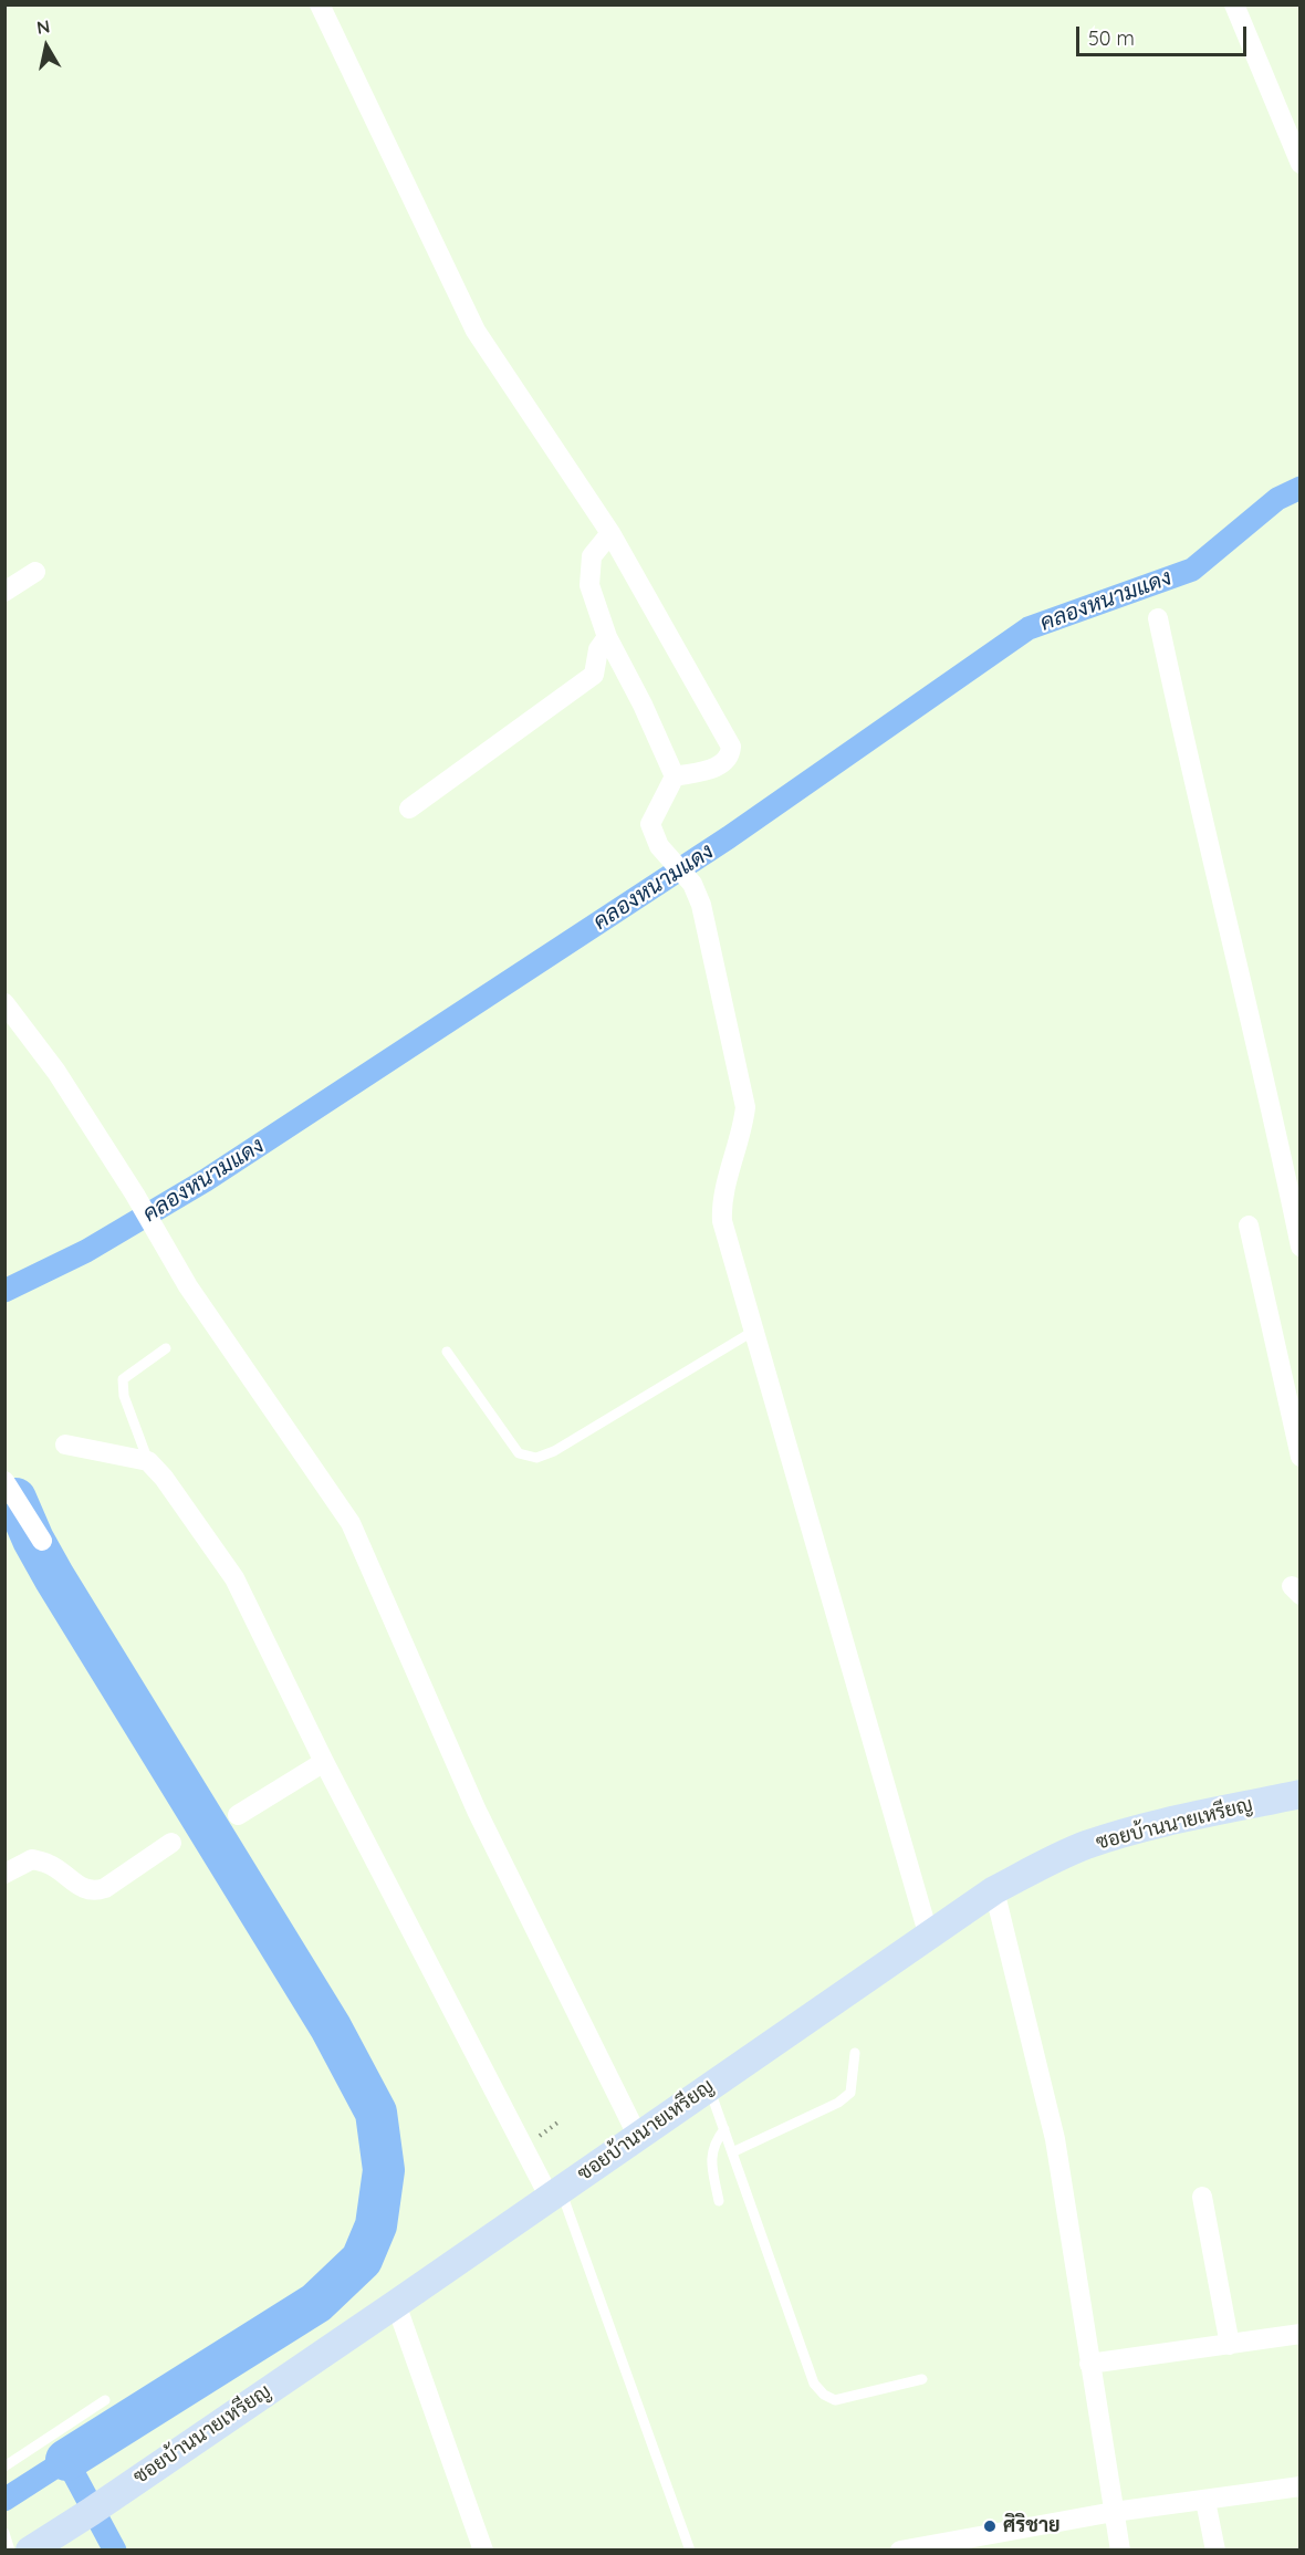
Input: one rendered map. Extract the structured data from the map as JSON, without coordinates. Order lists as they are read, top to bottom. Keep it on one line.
{"streets":{"street":["ซอยบ้านนายเหรียญ"]},"water":["คลองหนามแดง"],"places":["ศิริชาย"],"scale_bar":"50 m","north":"top"}
